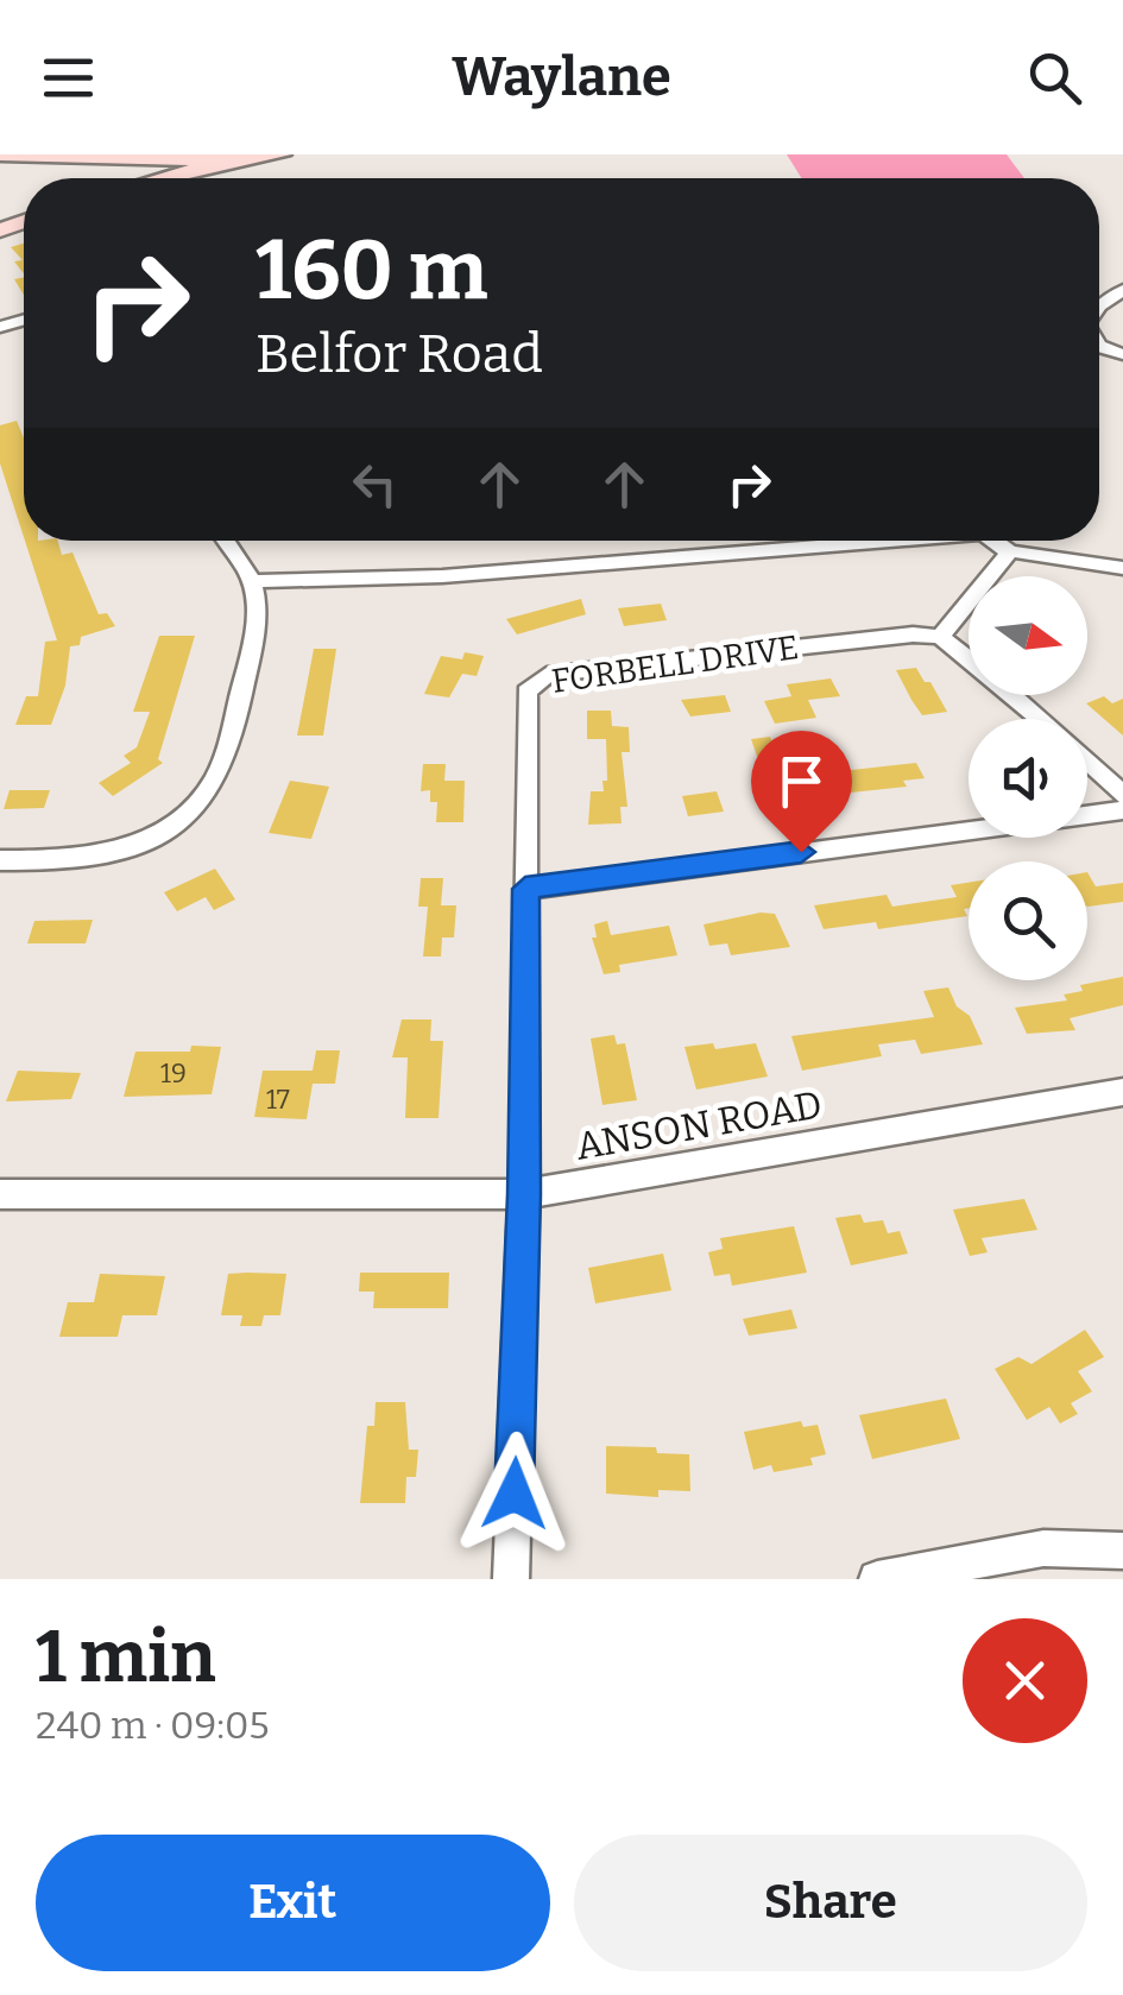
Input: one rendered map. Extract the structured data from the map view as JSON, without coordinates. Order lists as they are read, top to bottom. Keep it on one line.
{"streets":{"street":["FORBELL DRIVE","ANSON ROAD"]},"crossings":[["FORBELL DRIVE","ANSON ROAD"]],"house_numbers":["19","17"],"north":"right","page":{"header":"Waylane","turn":["160 m","Belfor Road"],"heading":["1 min","240 m · 09:05"],"buttons":["Exit","Share"]}}
